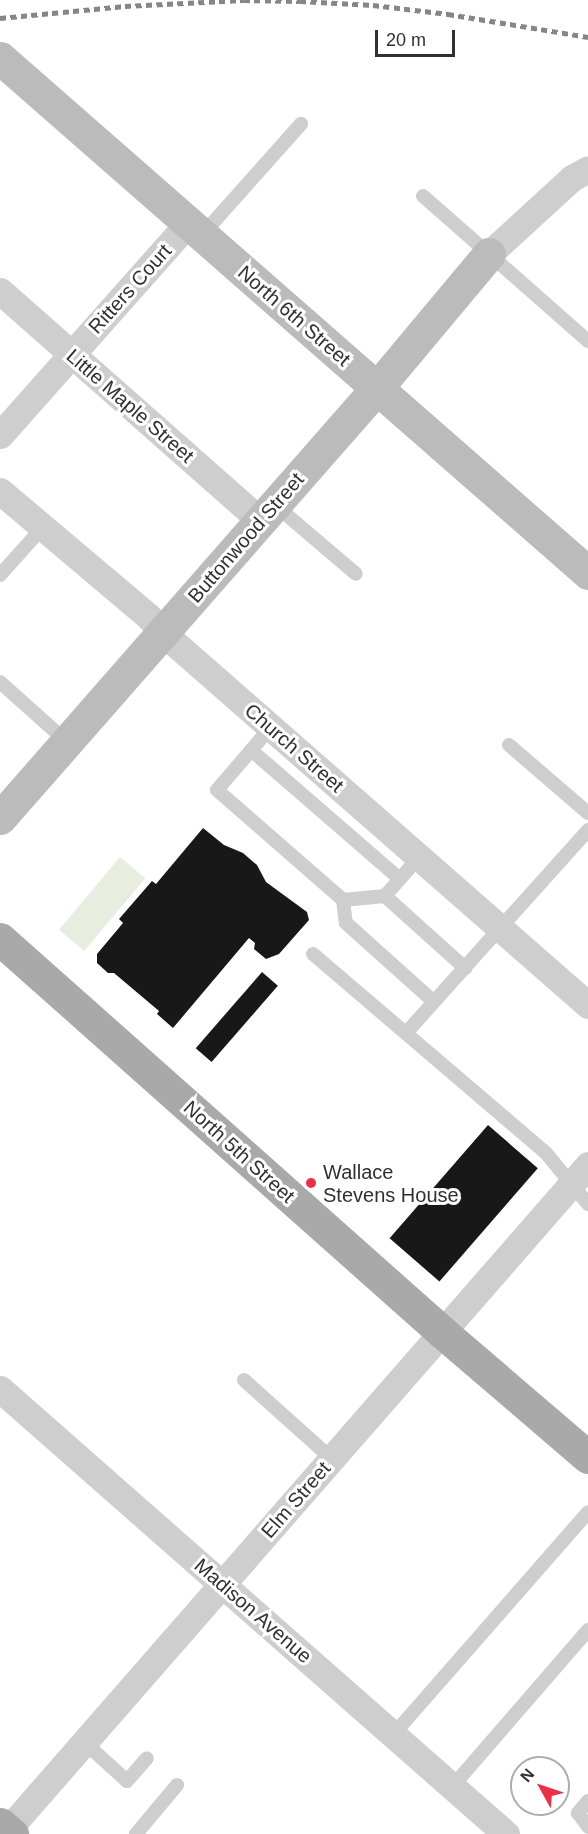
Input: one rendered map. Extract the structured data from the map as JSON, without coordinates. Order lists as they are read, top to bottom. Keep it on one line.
{"streets":{"main road":["North 5th Street"],"street":["Ritters Court","North 6th Street","Little Maple Street","Buttonwood Street","Church Street","Elm Street","Madison Avenue"]},"crossings":[["Ritters Court","North 6th Street"],["Ritters Court","Little Maple Street"],["North 6th Street","Buttonwood Street"],["Little Maple Street","Buttonwood Street"],["Buttonwood Street","Church Street"],["North 5th Street","Elm Street"],["Elm Street","Madison Avenue"]],"places":["Wallace Stevens House"],"scale_bar":"20 m","north":"top left"}
